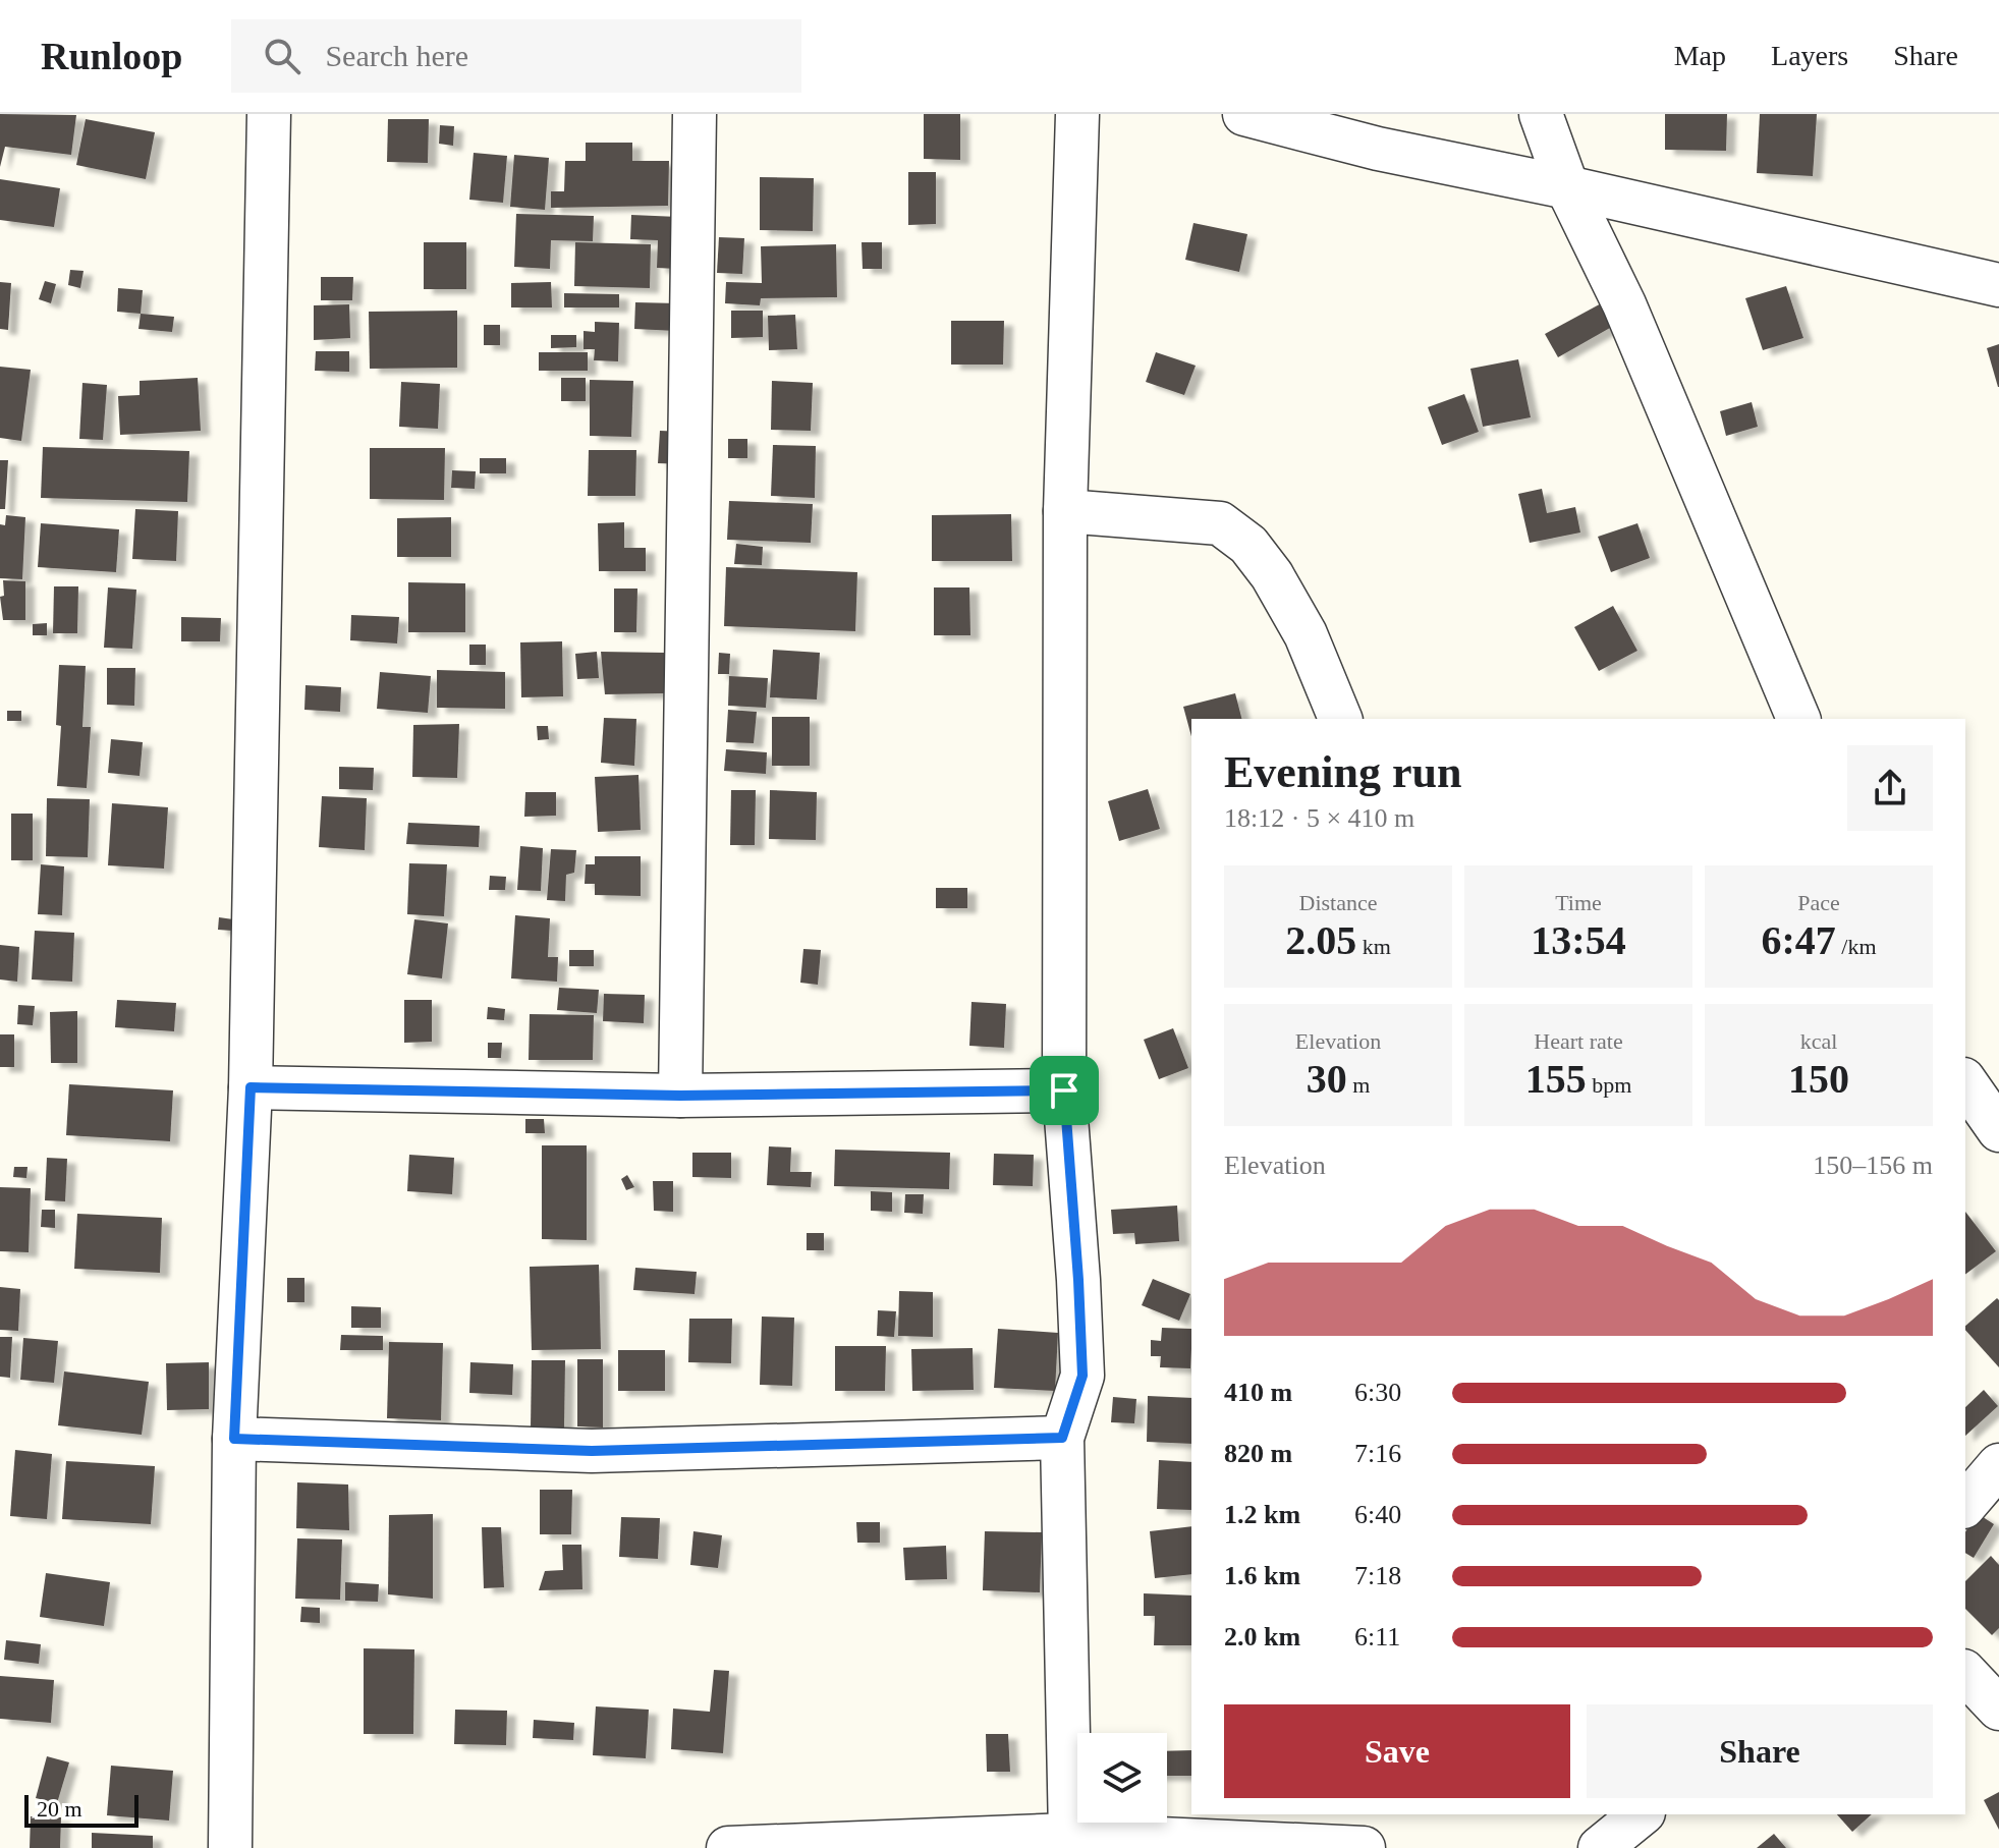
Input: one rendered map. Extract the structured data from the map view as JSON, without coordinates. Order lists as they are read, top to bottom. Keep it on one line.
{"scale_bar":"20 m","page":{"header":"Runloop","search":"Search here","nav":["Map","Layers","Share"],"heading":["Evening run","18:12 · 5 × 410 m"],"stats":[["Distance","2.05 km"],["Time","13:54"],["Pace","6:47 /km"],["Elevation","30 m"],["Heart rate","155 bpm"],["kcal","150"]],"chart":["Elevation","150–156 m"],"list":[{"name":"410 m","note":"6:30"},{"name":"820 m","note":"7:16"},{"name":"1.2 km","note":"6:40"},{"name":"1.6 km","note":"7:18"},{"name":"2.0 km","note":"6:11"}],"buttons":["Save","Share"],"scale":"20 m"}}
